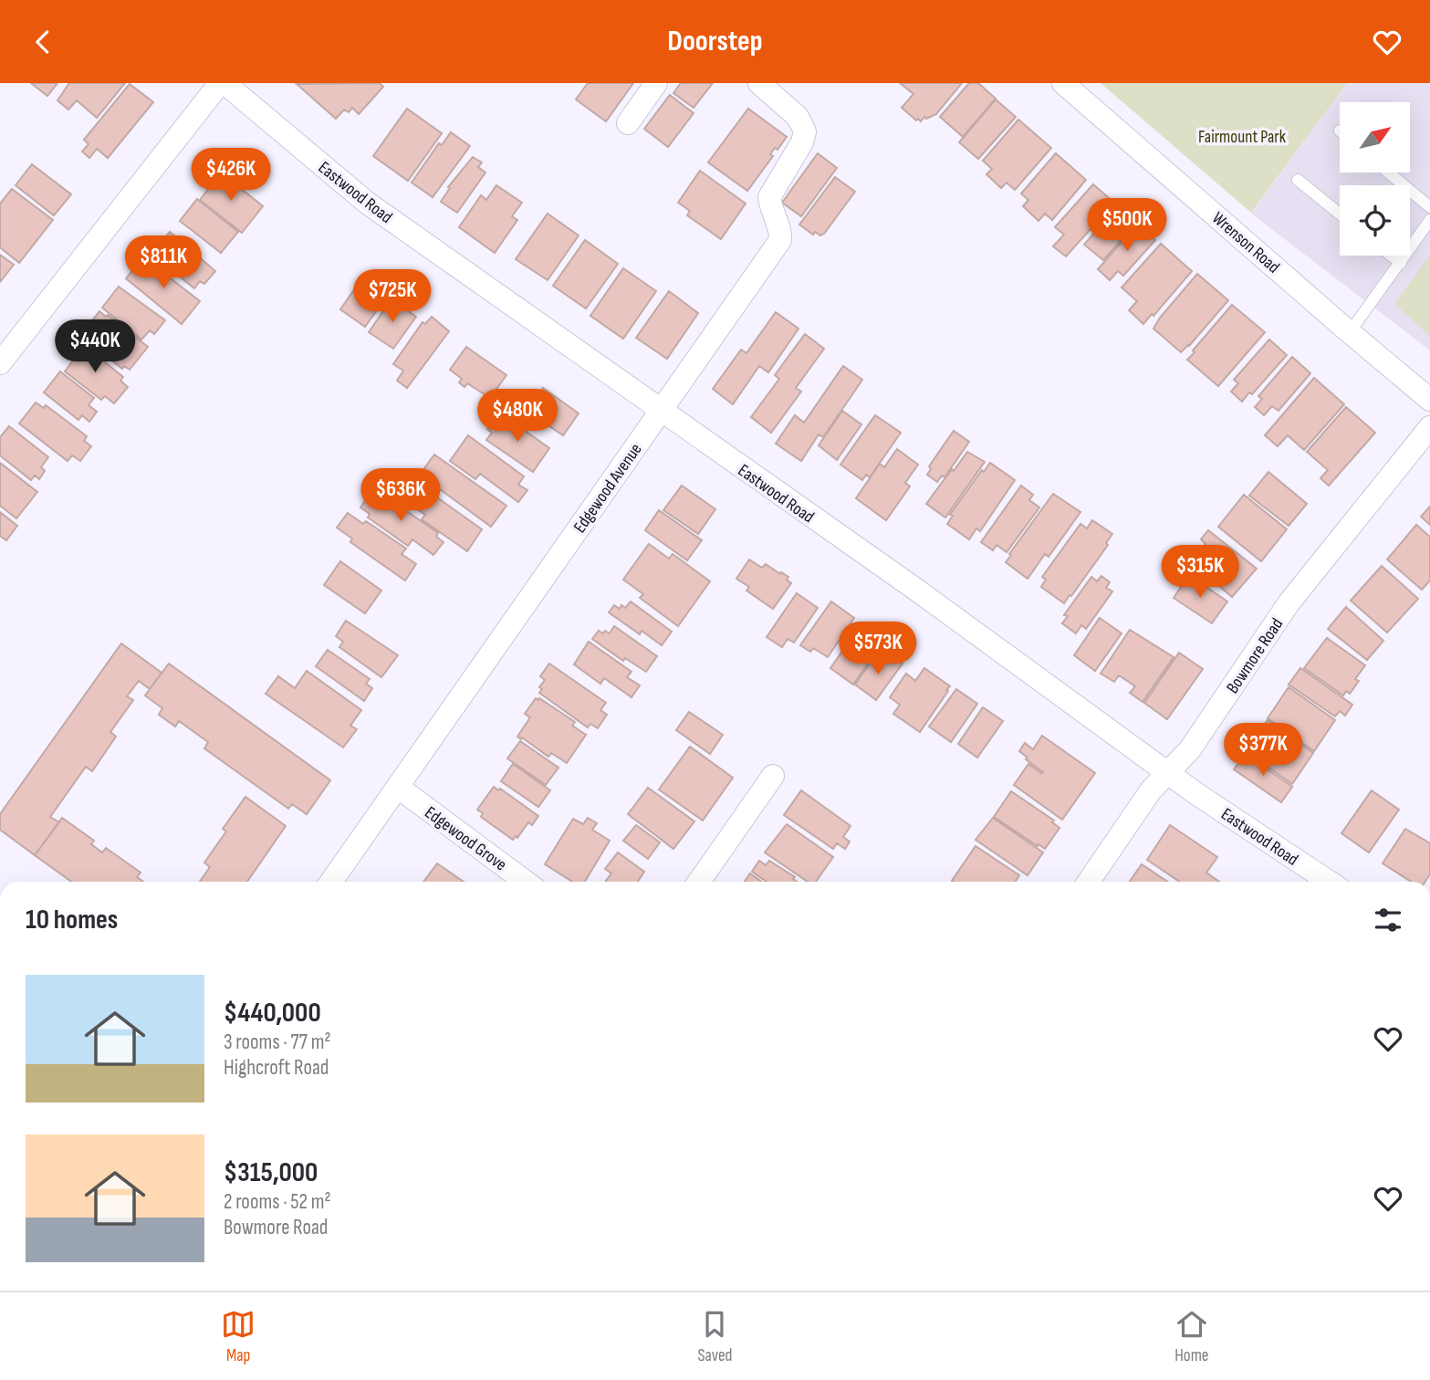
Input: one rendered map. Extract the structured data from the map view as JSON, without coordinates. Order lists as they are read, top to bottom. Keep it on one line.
{"streets":{"street":["Eastwood Road","Wrenson Road","Edgewood Avenue","Bowmore Road","Edgewood Grove"]},"crossings":[["Eastwood Road","Edgewood Avenue"],["Eastwood Road","Bowmore Road"],["Edgewood Avenue","Edgewood Grove"]],"parks":["Fairmount Park"],"north":"top right","page":{"header":"Doorstep","price":["$426K","$500K","$811K","$725K","$440K","$480K","$636K","$315K","$573K","$377K"],"heading":"10 homes","list":[{"name":"$440,000","note":"3 rooms · 77 m² · Highcroft Road"},{"name":"$315,000","note":"2 rooms · 52 m² · Bowmore Road"}],"tabs":["Map","Saved","Home"]}}
